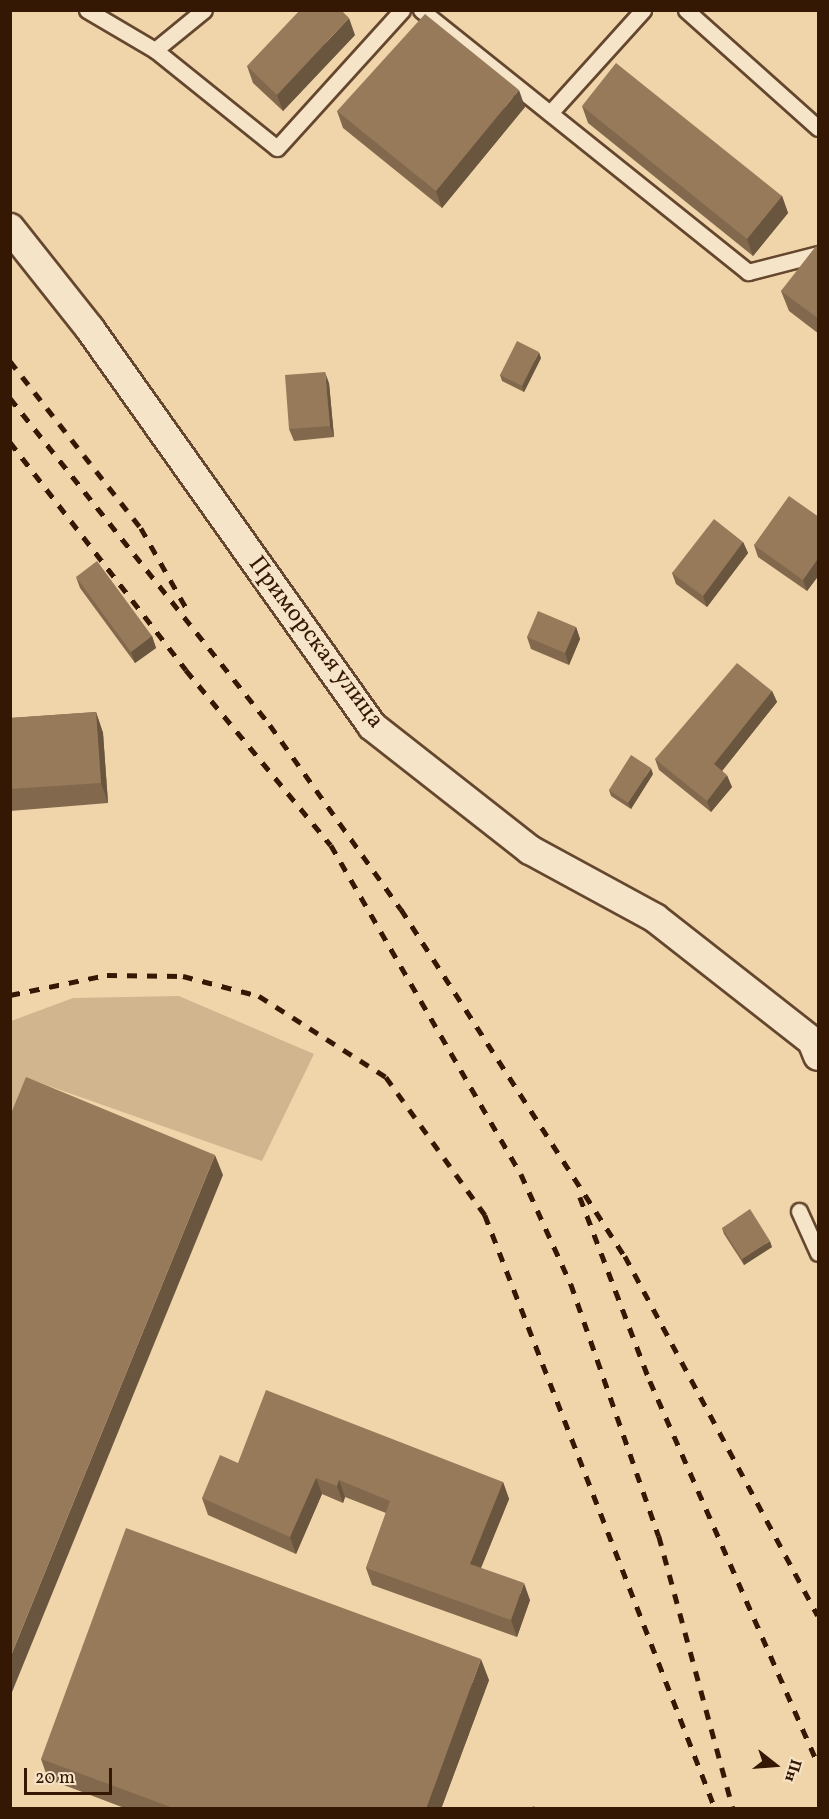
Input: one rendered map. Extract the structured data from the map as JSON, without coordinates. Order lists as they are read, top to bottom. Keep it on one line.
{"streets":{"street":["Приморская улица"]},"scale_bar":"20 m","north":"right"}
